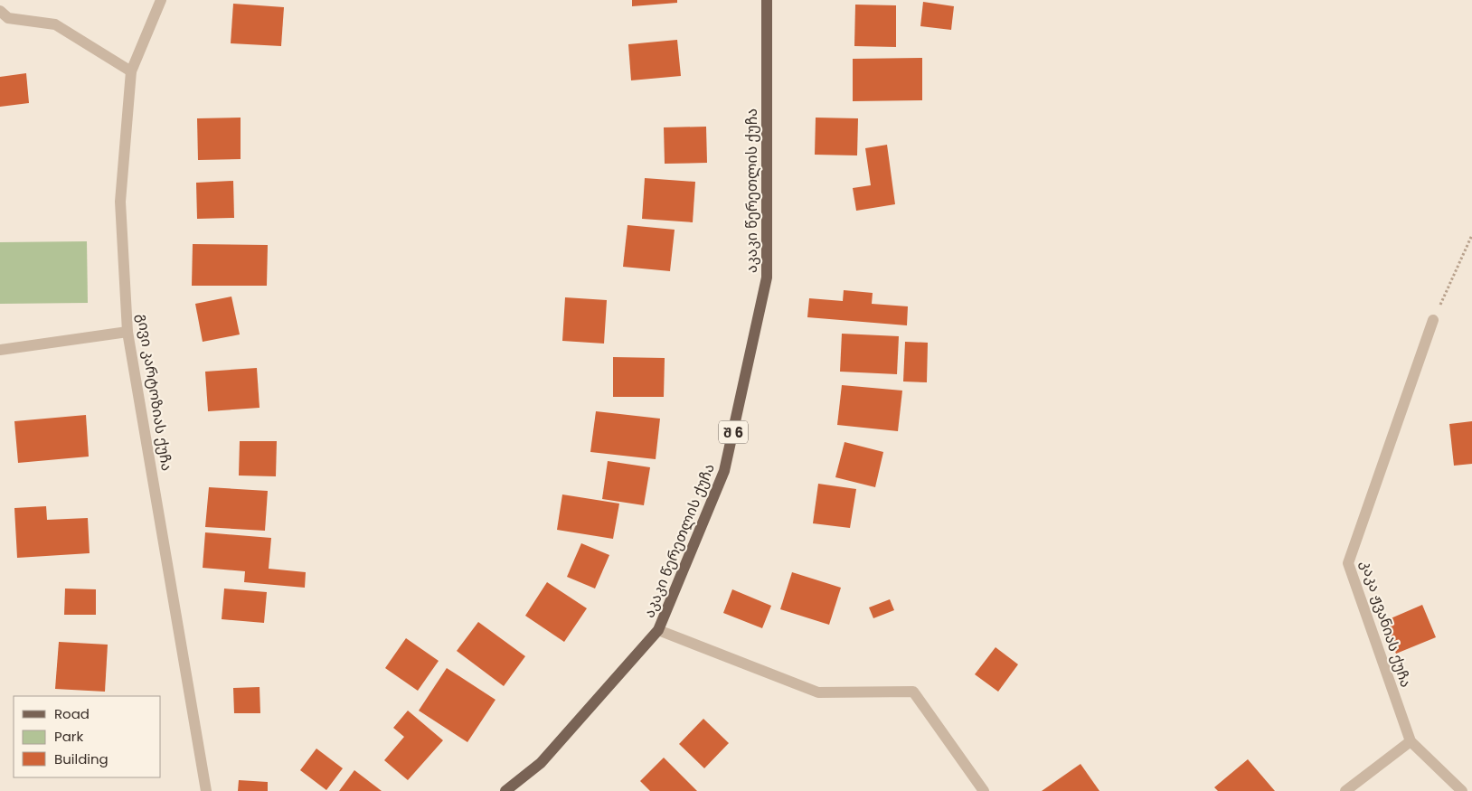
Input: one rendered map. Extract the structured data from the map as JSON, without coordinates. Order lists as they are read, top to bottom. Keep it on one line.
{"streets":{"main road":["აკაკი წერეთლის ქუჩა","შ 6"],"street":["გივი კარტოზიას ქუჩა","კაკა ჟვანიას ქუჩა"]},"legend":["Road","Park","Building"]}
